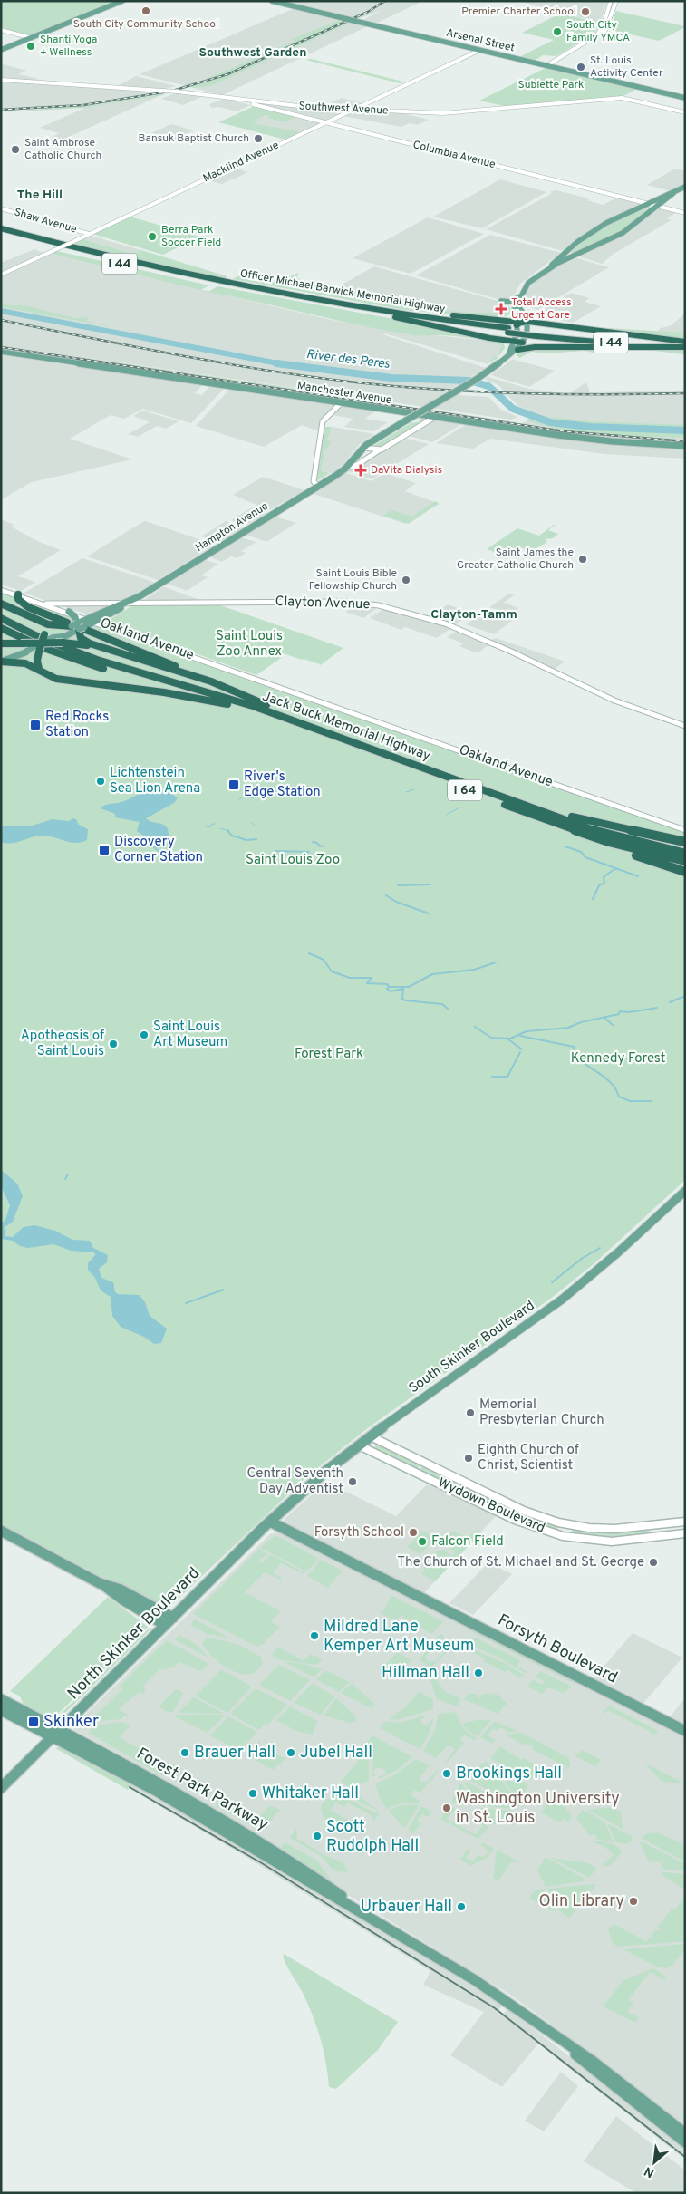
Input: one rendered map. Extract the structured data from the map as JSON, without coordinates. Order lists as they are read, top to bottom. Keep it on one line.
{"streets":{"highway":["I 44","Officer Michael Barwick Memorial Highway","Jack Buck Memorial Highway","I 64"],"main road":["Arsenal Street","Manchester Avenue","Hampton Avenue","South Skinker Boulevard","North Skinker Boulevard","Forsyth Boulevard","Forest Park Parkway"],"street":["Southwest Avenue","Columbia Avenue","Macklind Avenue","Shaw Avenue","Clayton Avenue","Oakland Avenue","Wydown Boulevard"]},"crossings":[["Arsenal Street","Macklind Avenue"],["Southwest Avenue","Columbia Avenue"],["Southwest Avenue","Macklind Avenue"],["Columbia Avenue","Macklind Avenue"],["Macklind Avenue","Shaw Avenue"],["Manchester Avenue","Hampton Avenue"],["Hampton Avenue","Clayton Avenue"],["Hampton Avenue","Oakland Avenue"],["Clayton Avenue","Oakland Avenue"],["South Skinker Boulevard","Wydown Boulevard"],["South Skinker Boulevard","North Skinker Boulevard"],["South Skinker Boulevard","Forsyth Boulevard"],["North Skinker Boulevard","Forsyth Boulevard"],["North Skinker Boulevard","Forest Park Parkway"]],"districts":["Southwest Garden","The Hill","Clayton-Tamm"],"water":["River des Peres"],"parks":["Sublette Park","Saint Louis Zoo Annex","Saint Louis Zoo","Forest Park","Kennedy Forest"],"places":{"other":["South City Community School","Premier Charter School","South City Family YMCA","Shanti Yoga + Wellness","St. Louis Activity Center","Bansuk Baptist Church","Saint Ambrose Catholic Church","Berra Park Soccer Field","Saint James the Greater Catholic Church","Saint Louis Bible Fellowship Church","Lichtenstein Sea Lion Arena","Saint Louis Art Museum","Apotheosis of Saint Louis","Memorial Presbyterian Church","Eighth Church of Christ, Scientist","Central Seventh Day Adventist","Forsyth School","Falcon Field","The Church of St. Michael and St. George","Mildred Lane Kemper Art Museum","Hillman Hall","Brauer Hall","Jubel Hall","Brookings Hall","Whitaker Hall","Washington University in St. Louis","Scott Rudolph Hall","Olin Library","Urbauer Hall"],"health":["Total Access Urgent Care","DaVita Dialysis"],"transit":["Red Rocks Station","River's Edge Station","Discovery Corner Station","Skinker"]},"north":"bottom left"}
